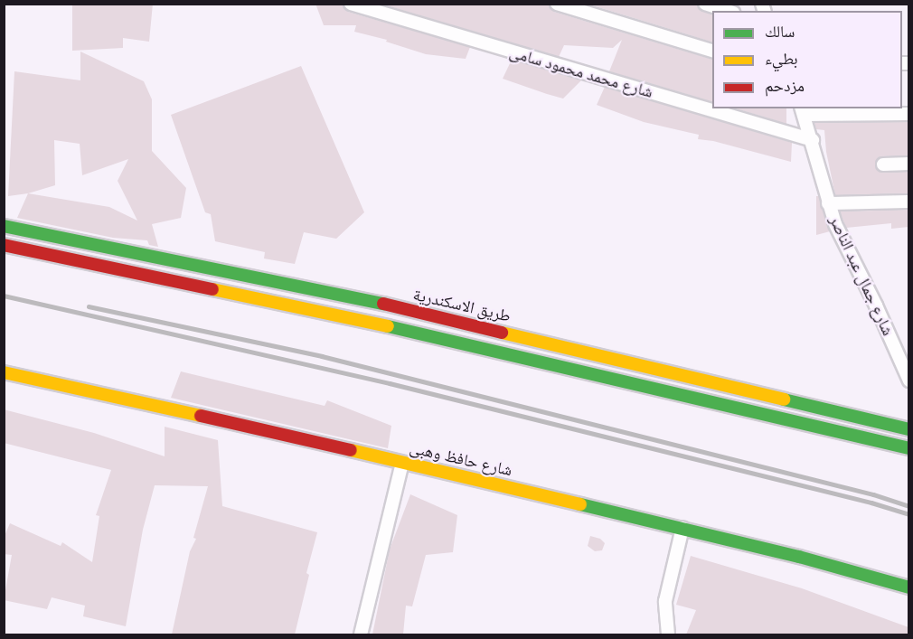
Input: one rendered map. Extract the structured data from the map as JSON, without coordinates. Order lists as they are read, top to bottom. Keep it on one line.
{"streets":{"main road":["طريق الاسكندرية","شارع حافظ وهبى"],"street":["شارع محمد محمود سامى","شارع جمال عبد الناصر"]},"crossings":[["شارع محمد محمود سامى","شارع جمال عبد الناصر"]],"legend":["سالك","بطيء","مزدحم"]}
